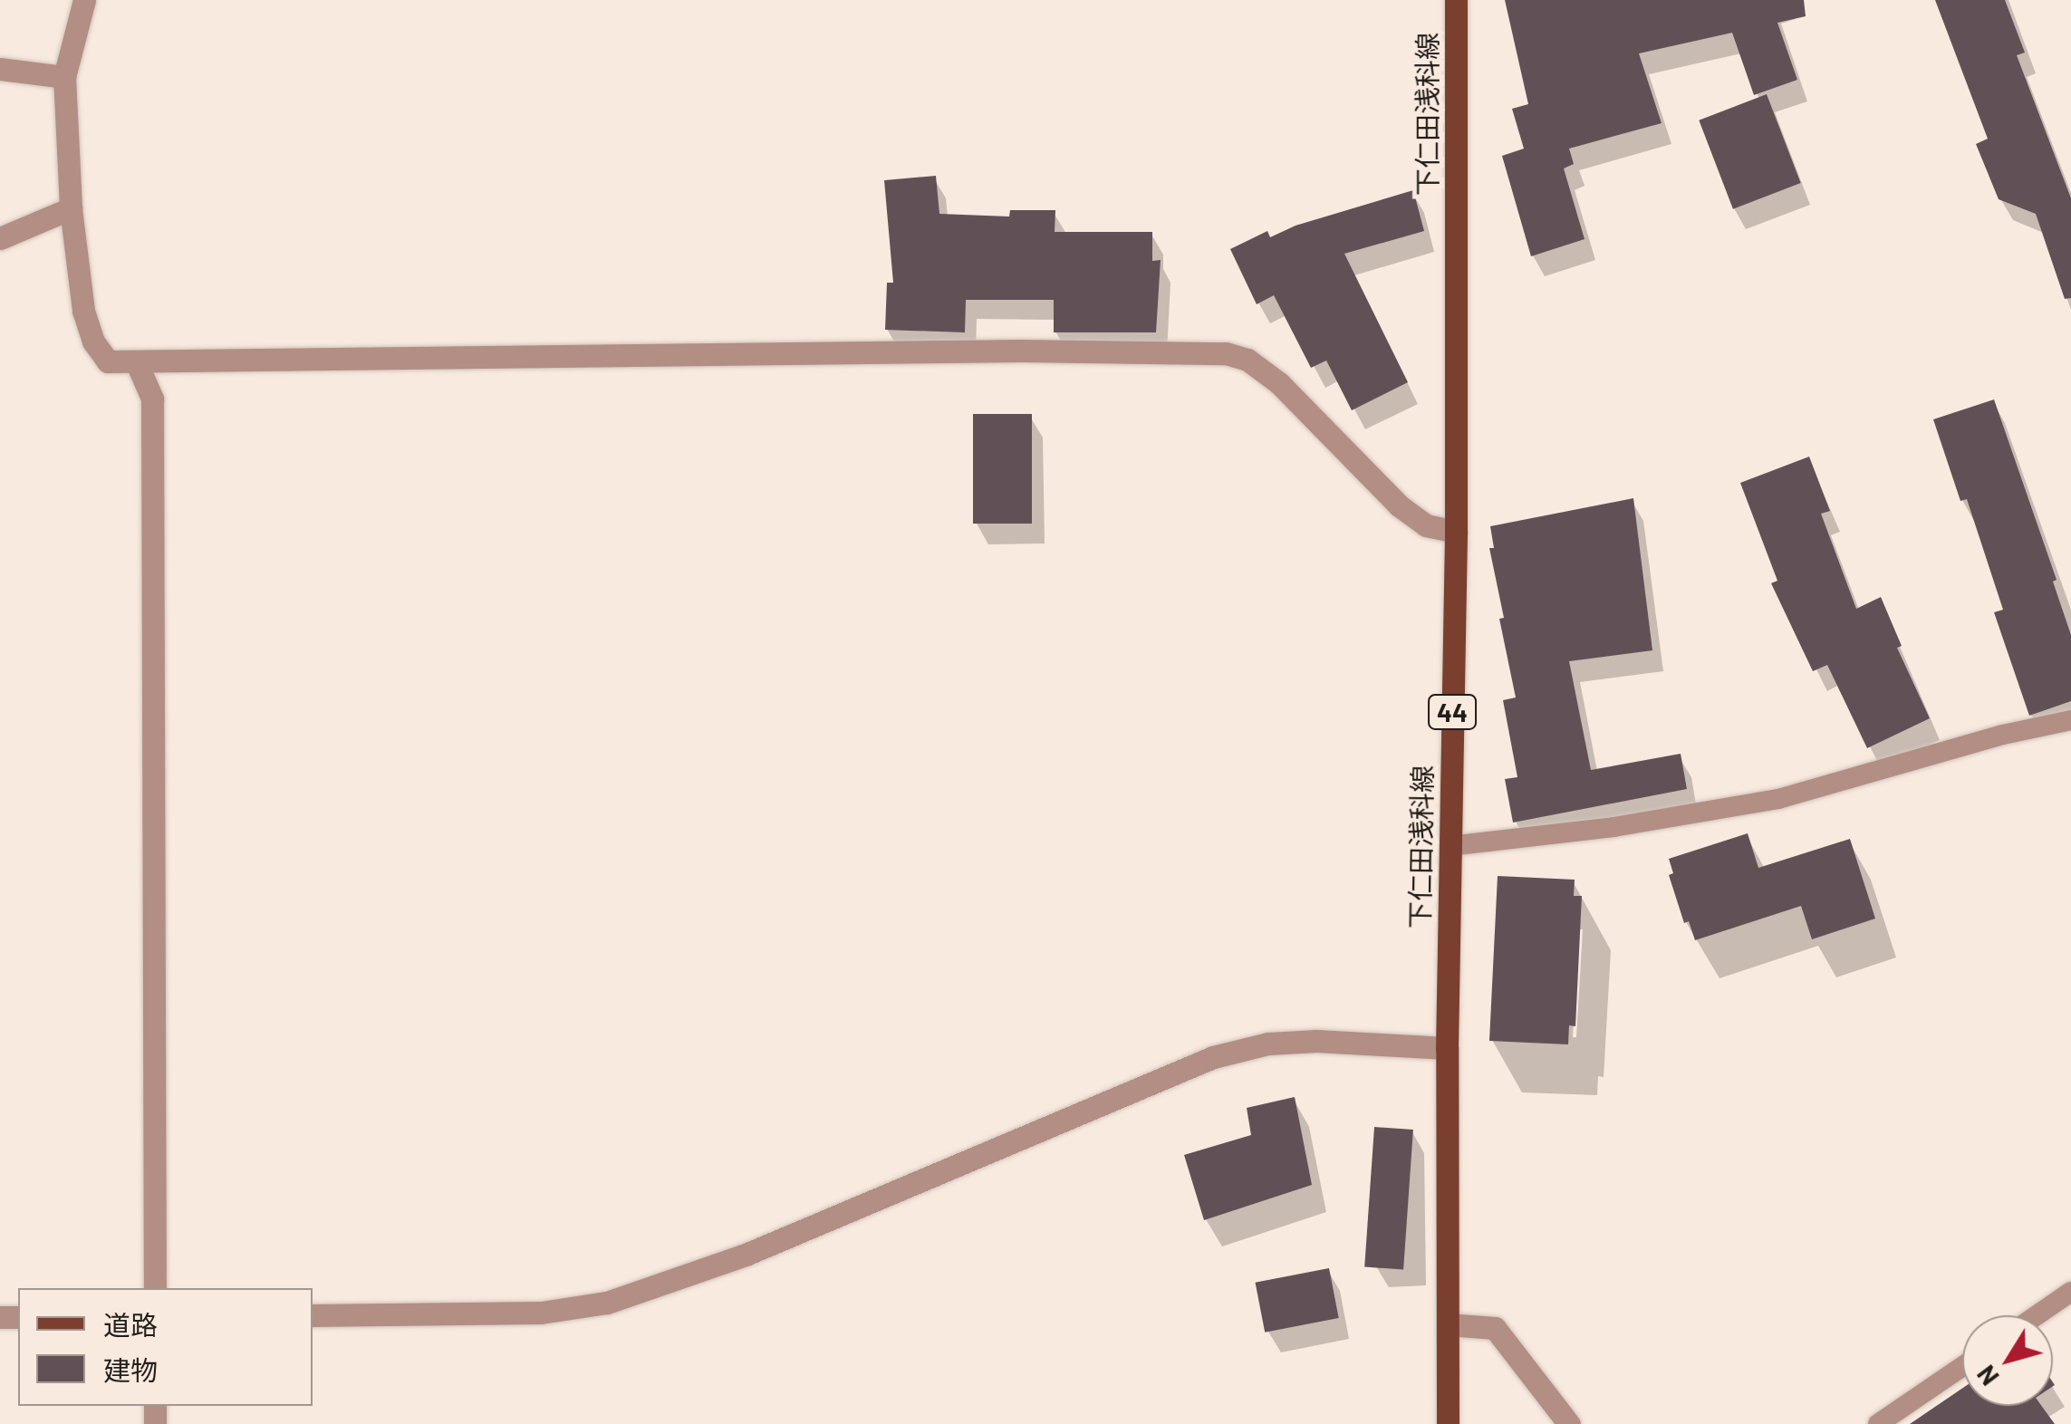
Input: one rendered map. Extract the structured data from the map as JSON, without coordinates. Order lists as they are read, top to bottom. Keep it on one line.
{"streets":{"main road":["下仁田浅科線","44"]},"legend":["道路","建物"],"north":"bottom left"}
